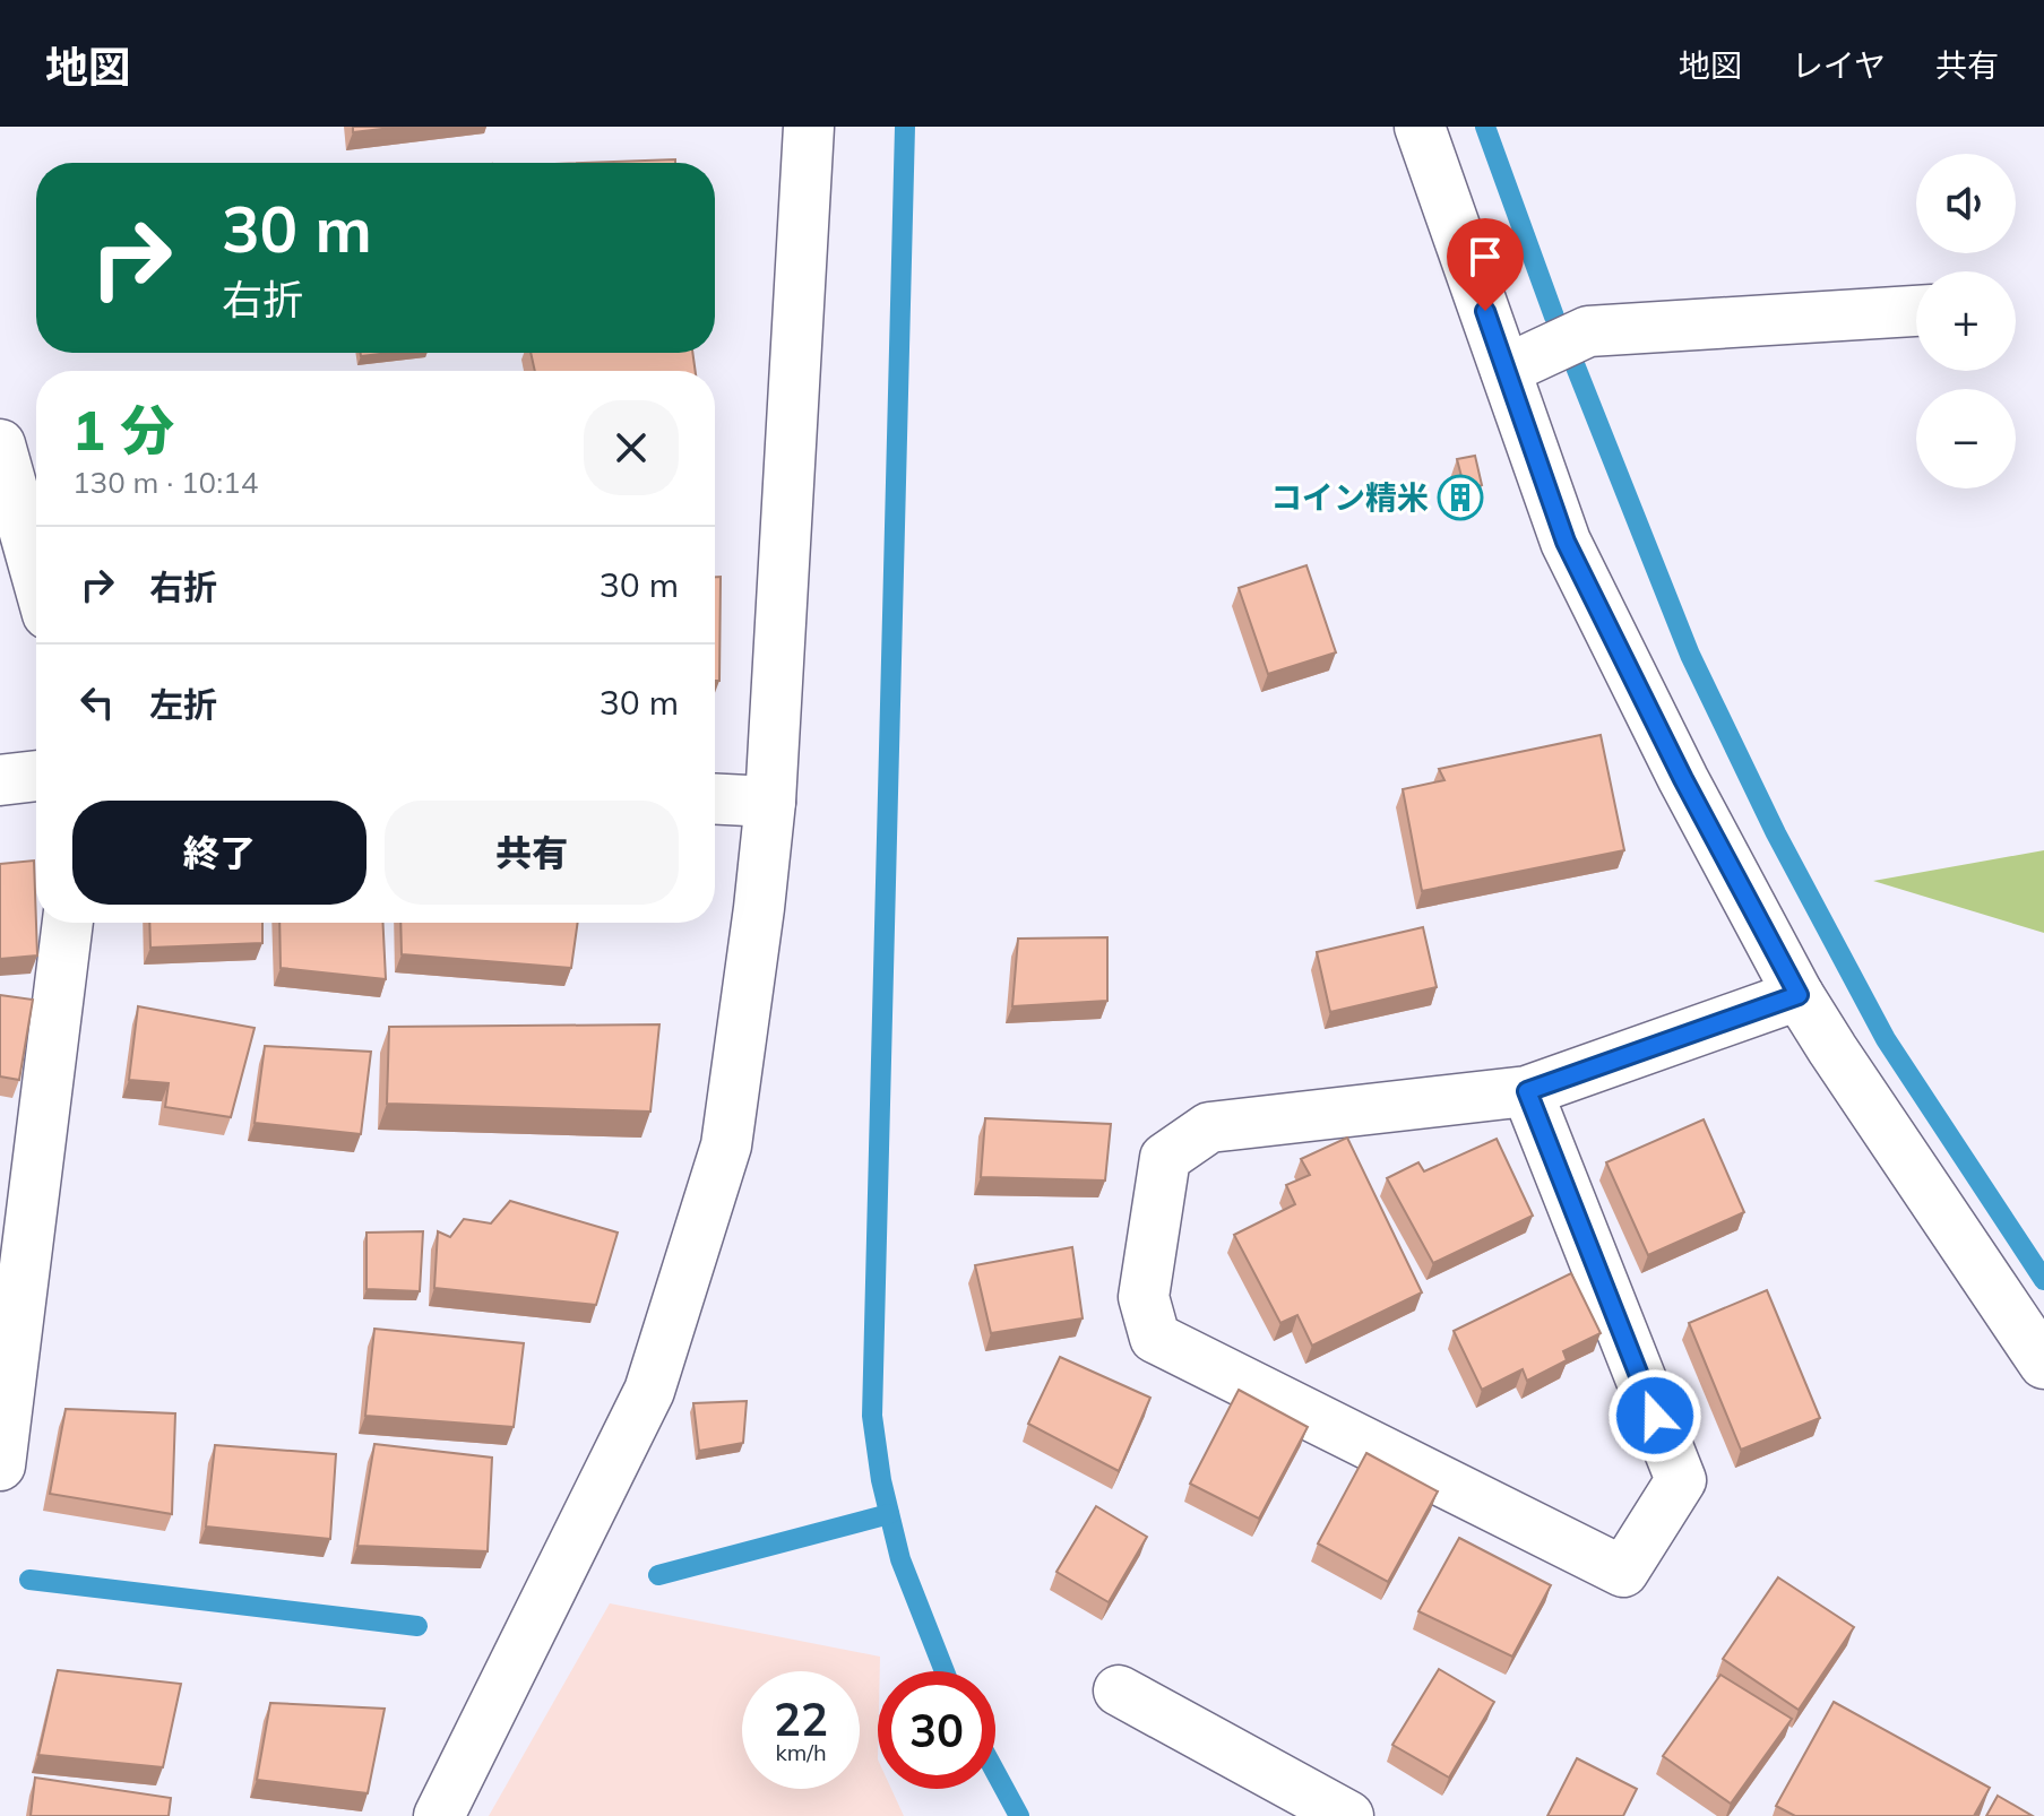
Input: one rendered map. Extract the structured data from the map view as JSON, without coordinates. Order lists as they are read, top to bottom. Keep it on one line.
{"places":{"building":["コイン精米"]},"page":{"header":"地図","nav":["地図","レイヤ","共有"],"map_buttons":["+","−"],"turn":["30 m","右折"],"heading":["1 分","130 m · 10:14"],"list":[{"name":"右折","value":"30 m"},{"name":"左折","value":"30 m"}],"buttons":["終了","共有"],"speed":"22 km/h","limit":"30"}}
